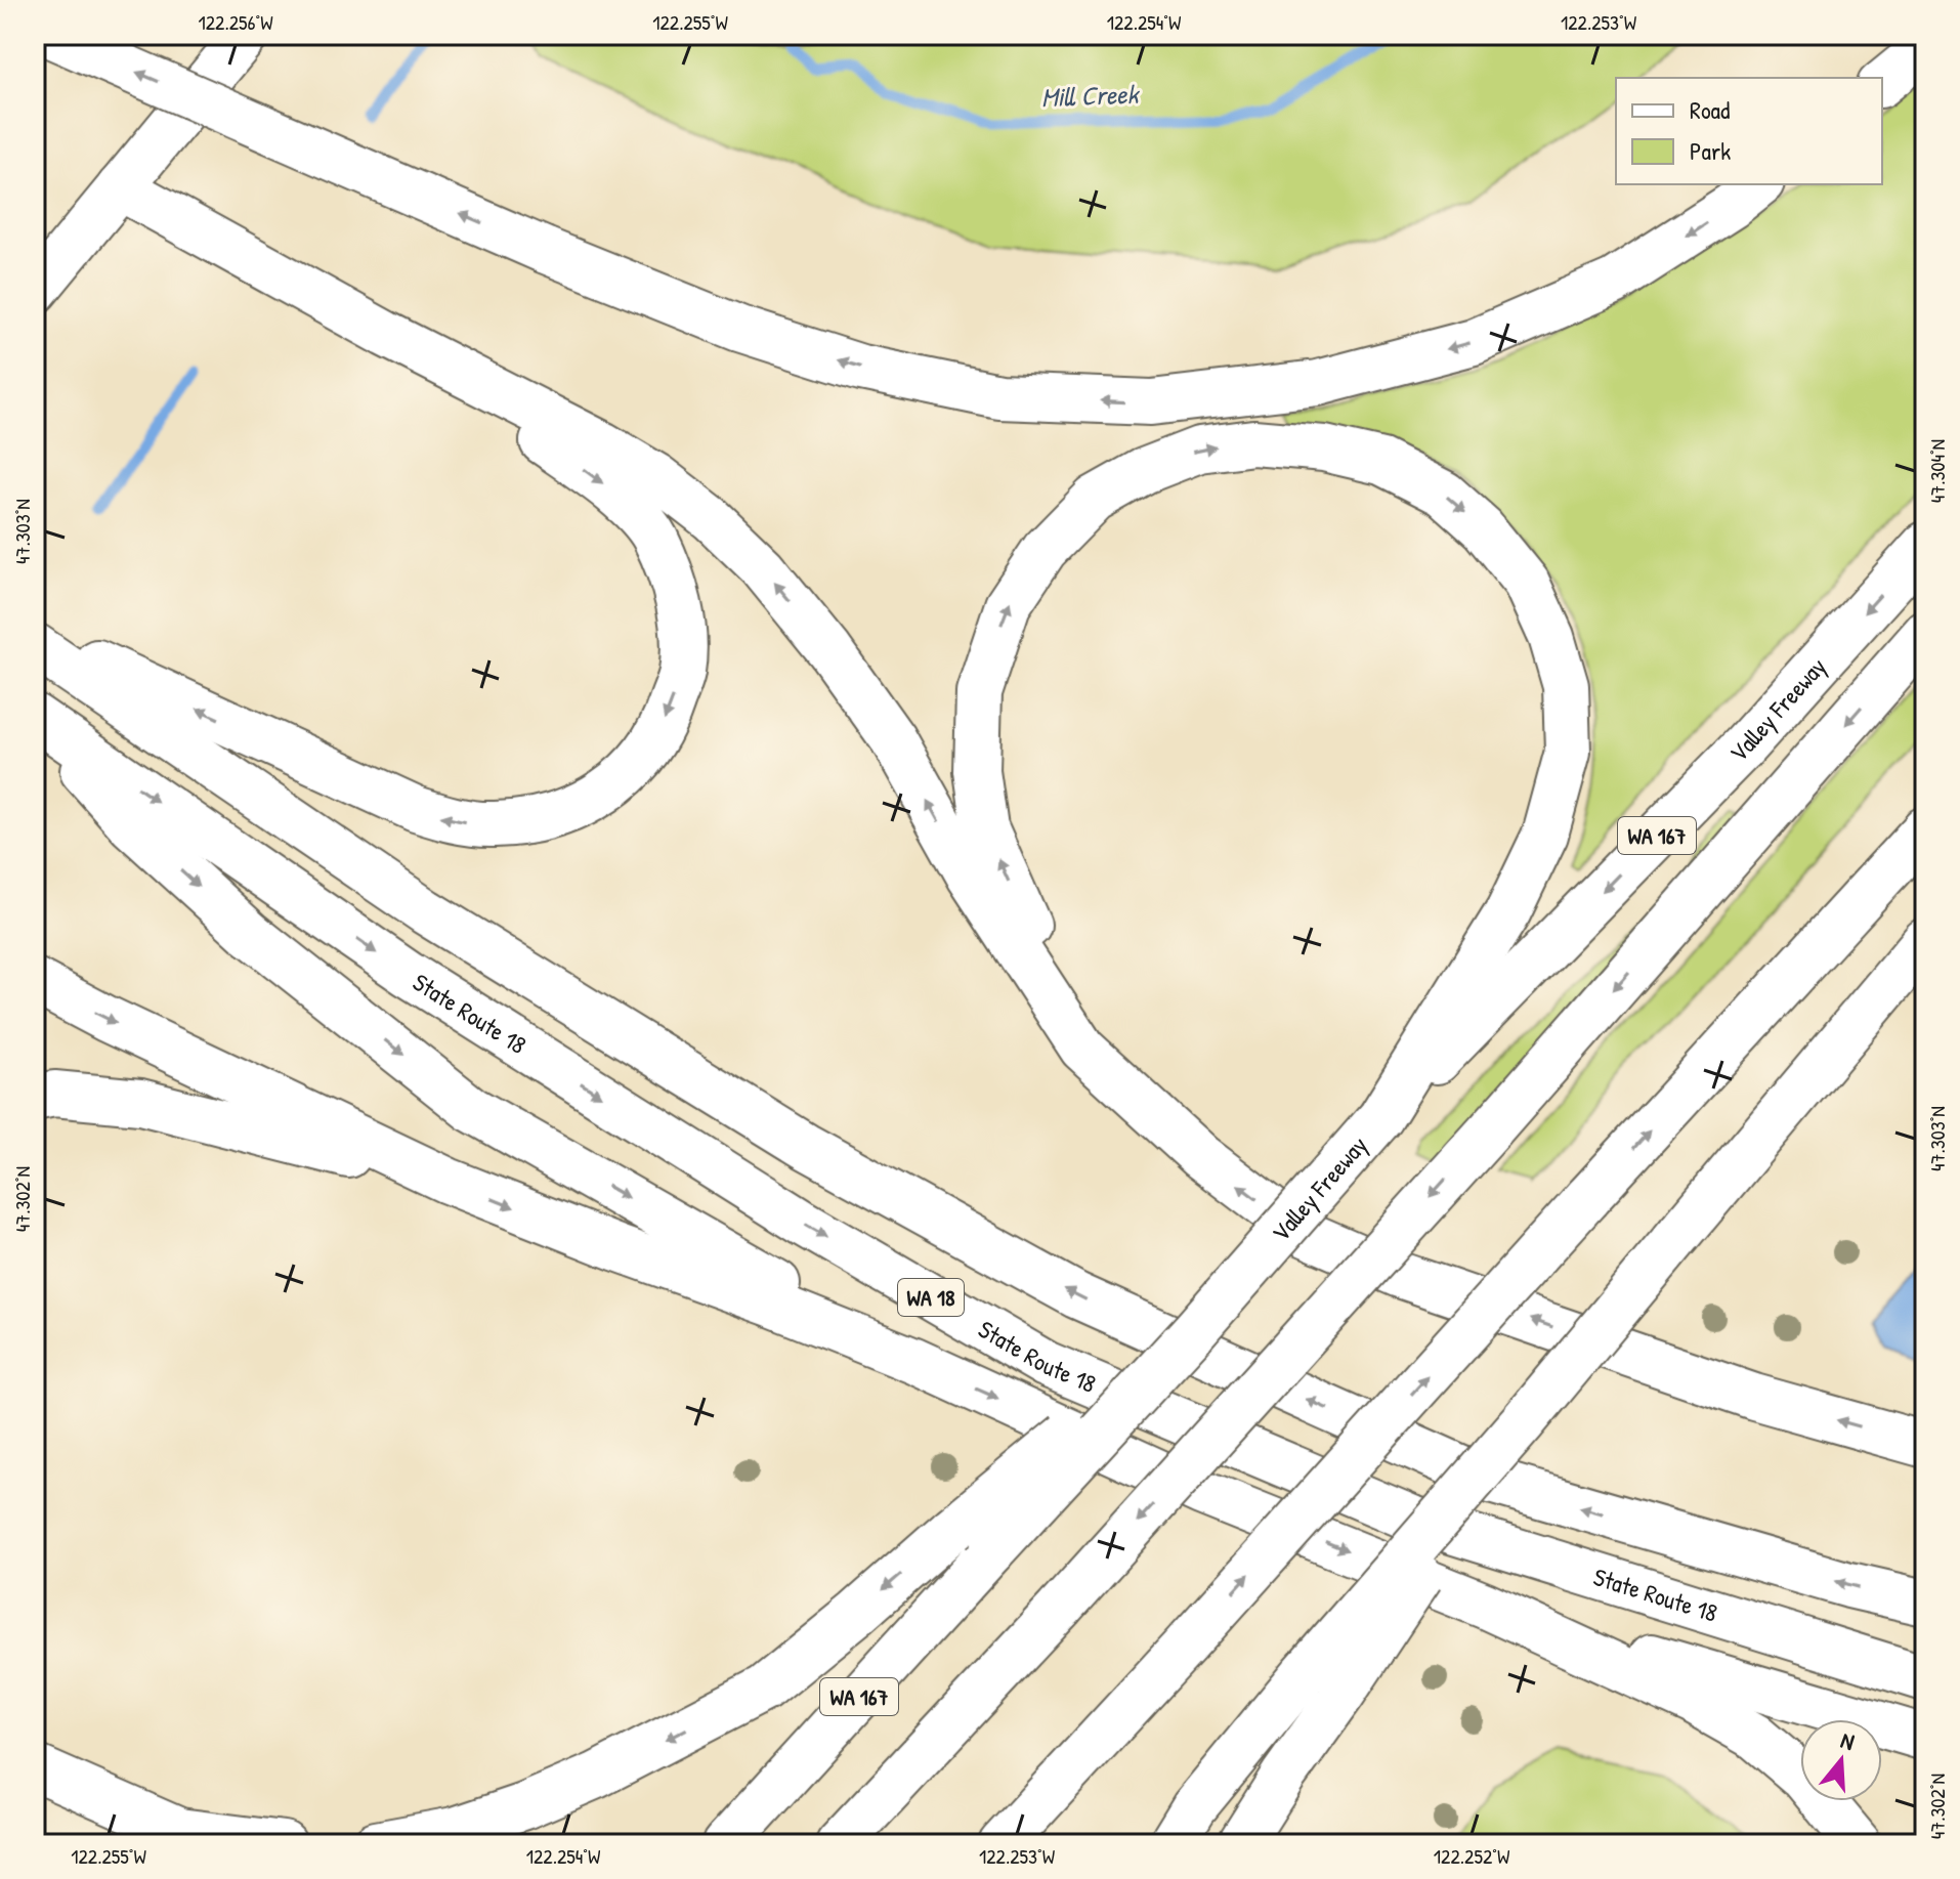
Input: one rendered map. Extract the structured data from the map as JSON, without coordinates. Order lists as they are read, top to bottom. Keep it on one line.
{"streets":{"main road":["Valley Freeway","WA 167","State Route 18","WA 18"]},"water":["Mill Creek"],"legend":["Road","Park"],"north":"top","coordinates":["122.256°W","122.255°W","122.254°W","122.253°W","47.304°N","47.303°N","47.302°N","122.252°W"]}
